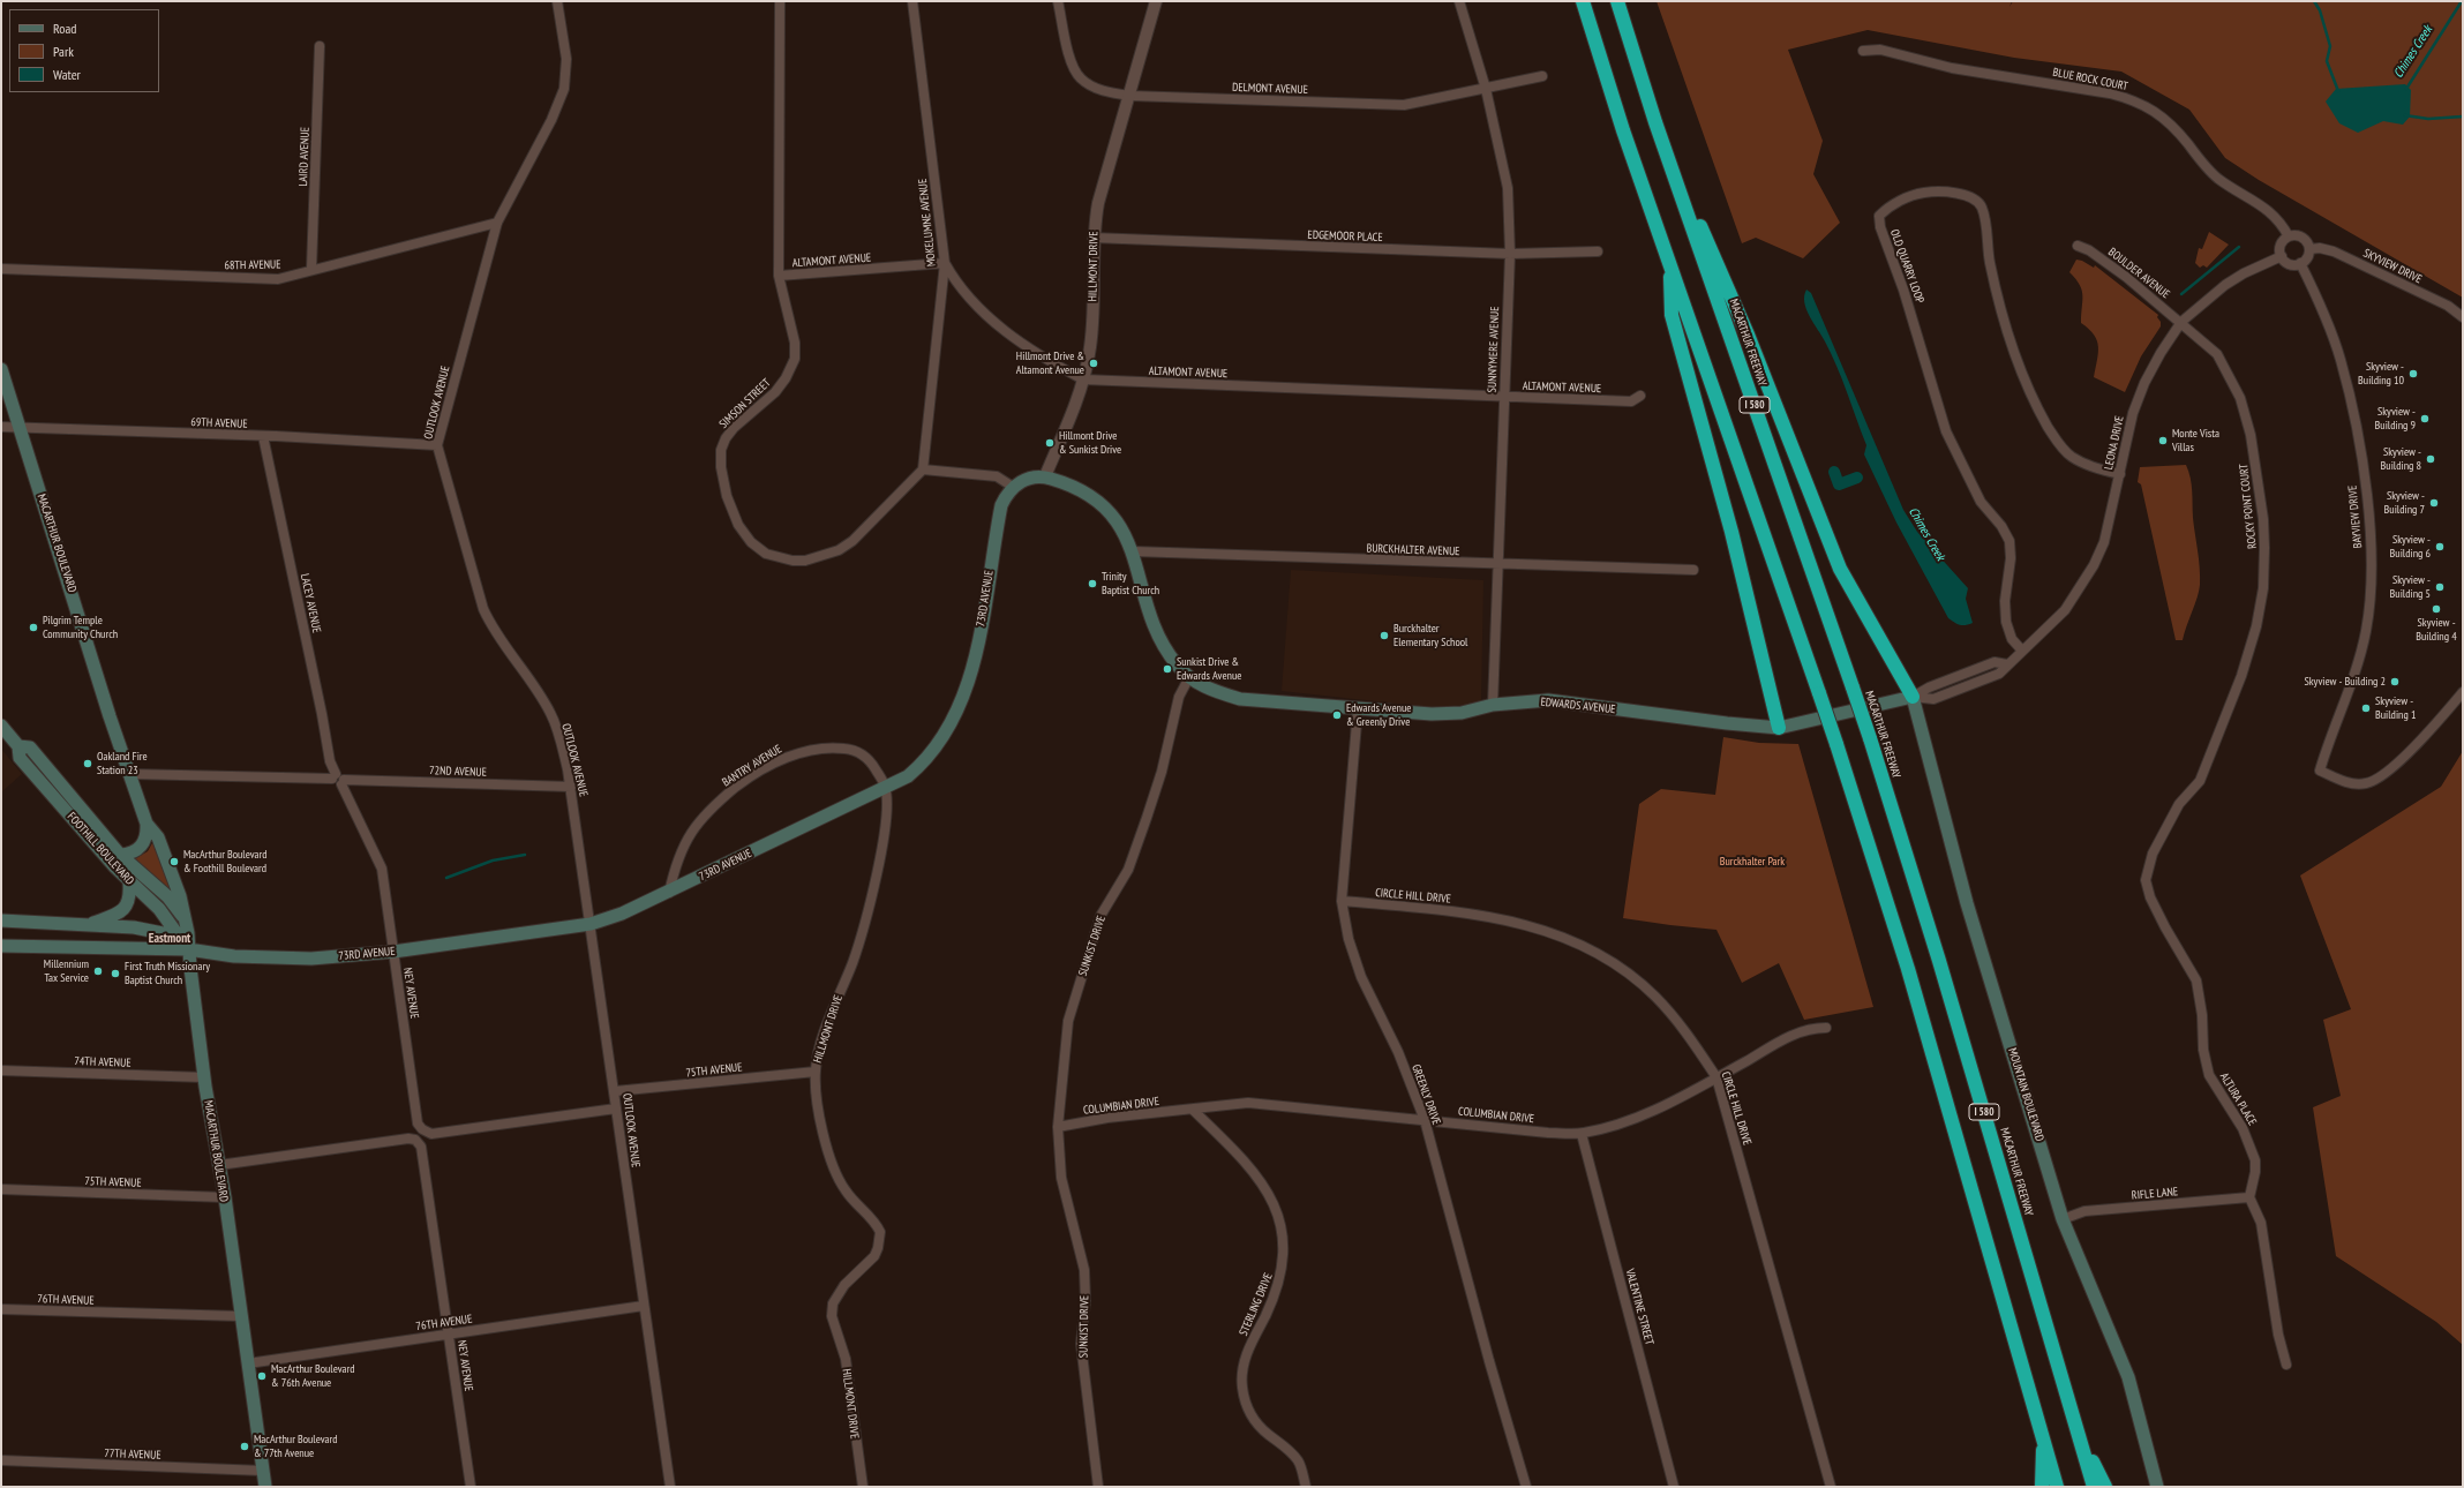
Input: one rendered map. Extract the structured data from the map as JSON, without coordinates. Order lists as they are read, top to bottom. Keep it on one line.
{"streets":{"highway":["MACARTHUR FREEWAY","I 580"],"main road":["MACARTHUR BOULEVARD","73RD AVENUE","EDWARDS AVENUE","FOOTHILL BOULEVARD","MOUNTAIN BOULEVARD"],"street":["BLUE ROCK COURT","DELMONT AVENUE","LAIRD AVENUE","MOKELUMNE AVENUE","EDGEMOOR PLACE","ALTAMONT AVENUE","68TH AVENUE","HILLMONT DRIVE","OLD QUARRY LOOP","SKYVIEW DRIVE","BOULDER AVENUE","SUNNYMERE AVENUE","OUTLOOK AVENUE","SIMSON STREET","69TH AVENUE","LEONA DRIVE","ROCKY POINT COURT","BAYVIEW DRIVE","BURCKHALTER AVENUE","LACEY AVENUE","BANTRY AVENUE","72ND AVENUE","CIRCLE HILL DRIVE","SUNKIST DRIVE","NEY AVENUE","74TH AVENUE","75TH AVENUE","GREENLY DRIVE","ALTURA PLACE","COLUMBIAN DRIVE","RIFLE LANE","76TH AVENUE","STERLING DRIVE","VALENTINE STREET","77TH AVENUE"]},"crossings":[["BLUE ROCK COURT","SKYVIEW DRIVE"],["BLUE ROCK COURT","LEONA DRIVE"],["BLUE ROCK COURT","BAYVIEW DRIVE"],["DELMONT AVENUE","HILLMONT DRIVE"],["DELMONT AVENUE","SUNNYMERE AVENUE"],["LAIRD AVENUE","68TH AVENUE"],["MOKELUMNE AVENUE","ALTAMONT AVENUE"],["MOKELUMNE AVENUE","SIMSON STREET"],["EDGEMOOR PLACE","HILLMONT DRIVE"],["EDGEMOOR PLACE","SUNNYMERE AVENUE"],["ALTAMONT AVENUE","HILLMONT DRIVE"],["ALTAMONT AVENUE","SUNNYMERE AVENUE"],["ALTAMONT AVENUE","SIMSON STREET"],["68TH AVENUE","OUTLOOK AVENUE"],["HILLMONT DRIVE","73RD AVENUE"],["HILLMONT DRIVE","BANTRY AVENUE"],["HILLMONT DRIVE","75TH AVENUE"],["OLD QUARRY LOOP","LEONA DRIVE"],["SKYVIEW DRIVE","LEONA DRIVE"],["SKYVIEW DRIVE","BAYVIEW DRIVE"],["BOULDER AVENUE","LEONA DRIVE"],["BOULDER AVENUE","ROCKY POINT COURT"],["SUNNYMERE AVENUE","BURCKHALTER AVENUE"],["SUNNYMERE AVENUE","EDWARDS AVENUE"],["OUTLOOK AVENUE","69TH AVENUE"],["OUTLOOK AVENUE","73RD AVENUE"],["OUTLOOK AVENUE","72ND AVENUE"],["OUTLOOK AVENUE","NEY AVENUE"],["OUTLOOK AVENUE","75TH AVENUE"],["OUTLOOK AVENUE","76TH AVENUE"],["69TH AVENUE","MACARTHUR BOULEVARD"],["69TH AVENUE","LACEY AVENUE"],["LEONA DRIVE","ROCKY POINT COURT"],["LEONA DRIVE","BAYVIEW DRIVE"],["LEONA DRIVE","EDWARDS AVENUE"],["LEONA DRIVE","MOUNTAIN BOULEVARD"],["ROCKY POINT COURT","ALTURA PLACE"],["MACARTHUR BOULEVARD","73RD AVENUE"],["MACARTHUR BOULEVARD","FOOTHILL BOULEVARD"],["MACARTHUR BOULEVARD","NEY AVENUE"],["MACARTHUR BOULEVARD","74TH AVENUE"],["MACARTHUR BOULEVARD","75TH AVENUE"],["MACARTHUR BOULEVARD","76TH AVENUE"],["MACARTHUR BOULEVARD","77TH AVENUE"],["73RD AVENUE","BANTRY AVENUE"],["73RD AVENUE","FOOTHILL BOULEVARD"],["73RD AVENUE","NEY AVENUE"],["EDWARDS AVENUE","SUNKIST DRIVE"],["EDWARDS AVENUE","GREENLY DRIVE"],["EDWARDS AVENUE","MOUNTAIN BOULEVARD"],["72ND AVENUE","NEY AVENUE"],["CIRCLE HILL DRIVE","GREENLY DRIVE"],["CIRCLE HILL DRIVE","COLUMBIAN DRIVE"],["SUNKIST DRIVE","COLUMBIAN DRIVE"],["NEY AVENUE","76TH AVENUE"],["GREENLY DRIVE","COLUMBIAN DRIVE"],["MOUNTAIN BOULEVARD","RIFLE LANE"],["ALTURA PLACE","RIFLE LANE"],["COLUMBIAN DRIVE","STERLING DRIVE"],["COLUMBIAN DRIVE","VALENTINE STREET"]],"districts":["Eastmont"],"water":["Chimes Creek"],"parks":["Burckhalter Park"],"places":["Hillmont Drive & Altamont Avenue","Skyview - Building 10","Skyview - Building 9","Monte Vista Villas","Hillmont Drive & Sunkist Drive","Skyview - Building 8","Skyview - Building 7","Skyview - Building 6","Trinity Baptist Church","Skyview - Building 5","Skyview - Building 4","Pilgrim Temple Community Church","Burckhalter Elementary School","Sunkist Drive & Edwards Avenue","Skyview - Building 2","Skyview - Building 1","Edwards Avenue & Greenly Drive","Oakland Fire Station 23","MacArthur Boulevard & Foothill Boulevard","Millennium Tax Service","First Truth Missionary Baptist Church","MacArthur Boulevard & 76th Avenue","MacArthur Boulevard & 77th Avenue"],"legend":["Road","Park","Water"]}
